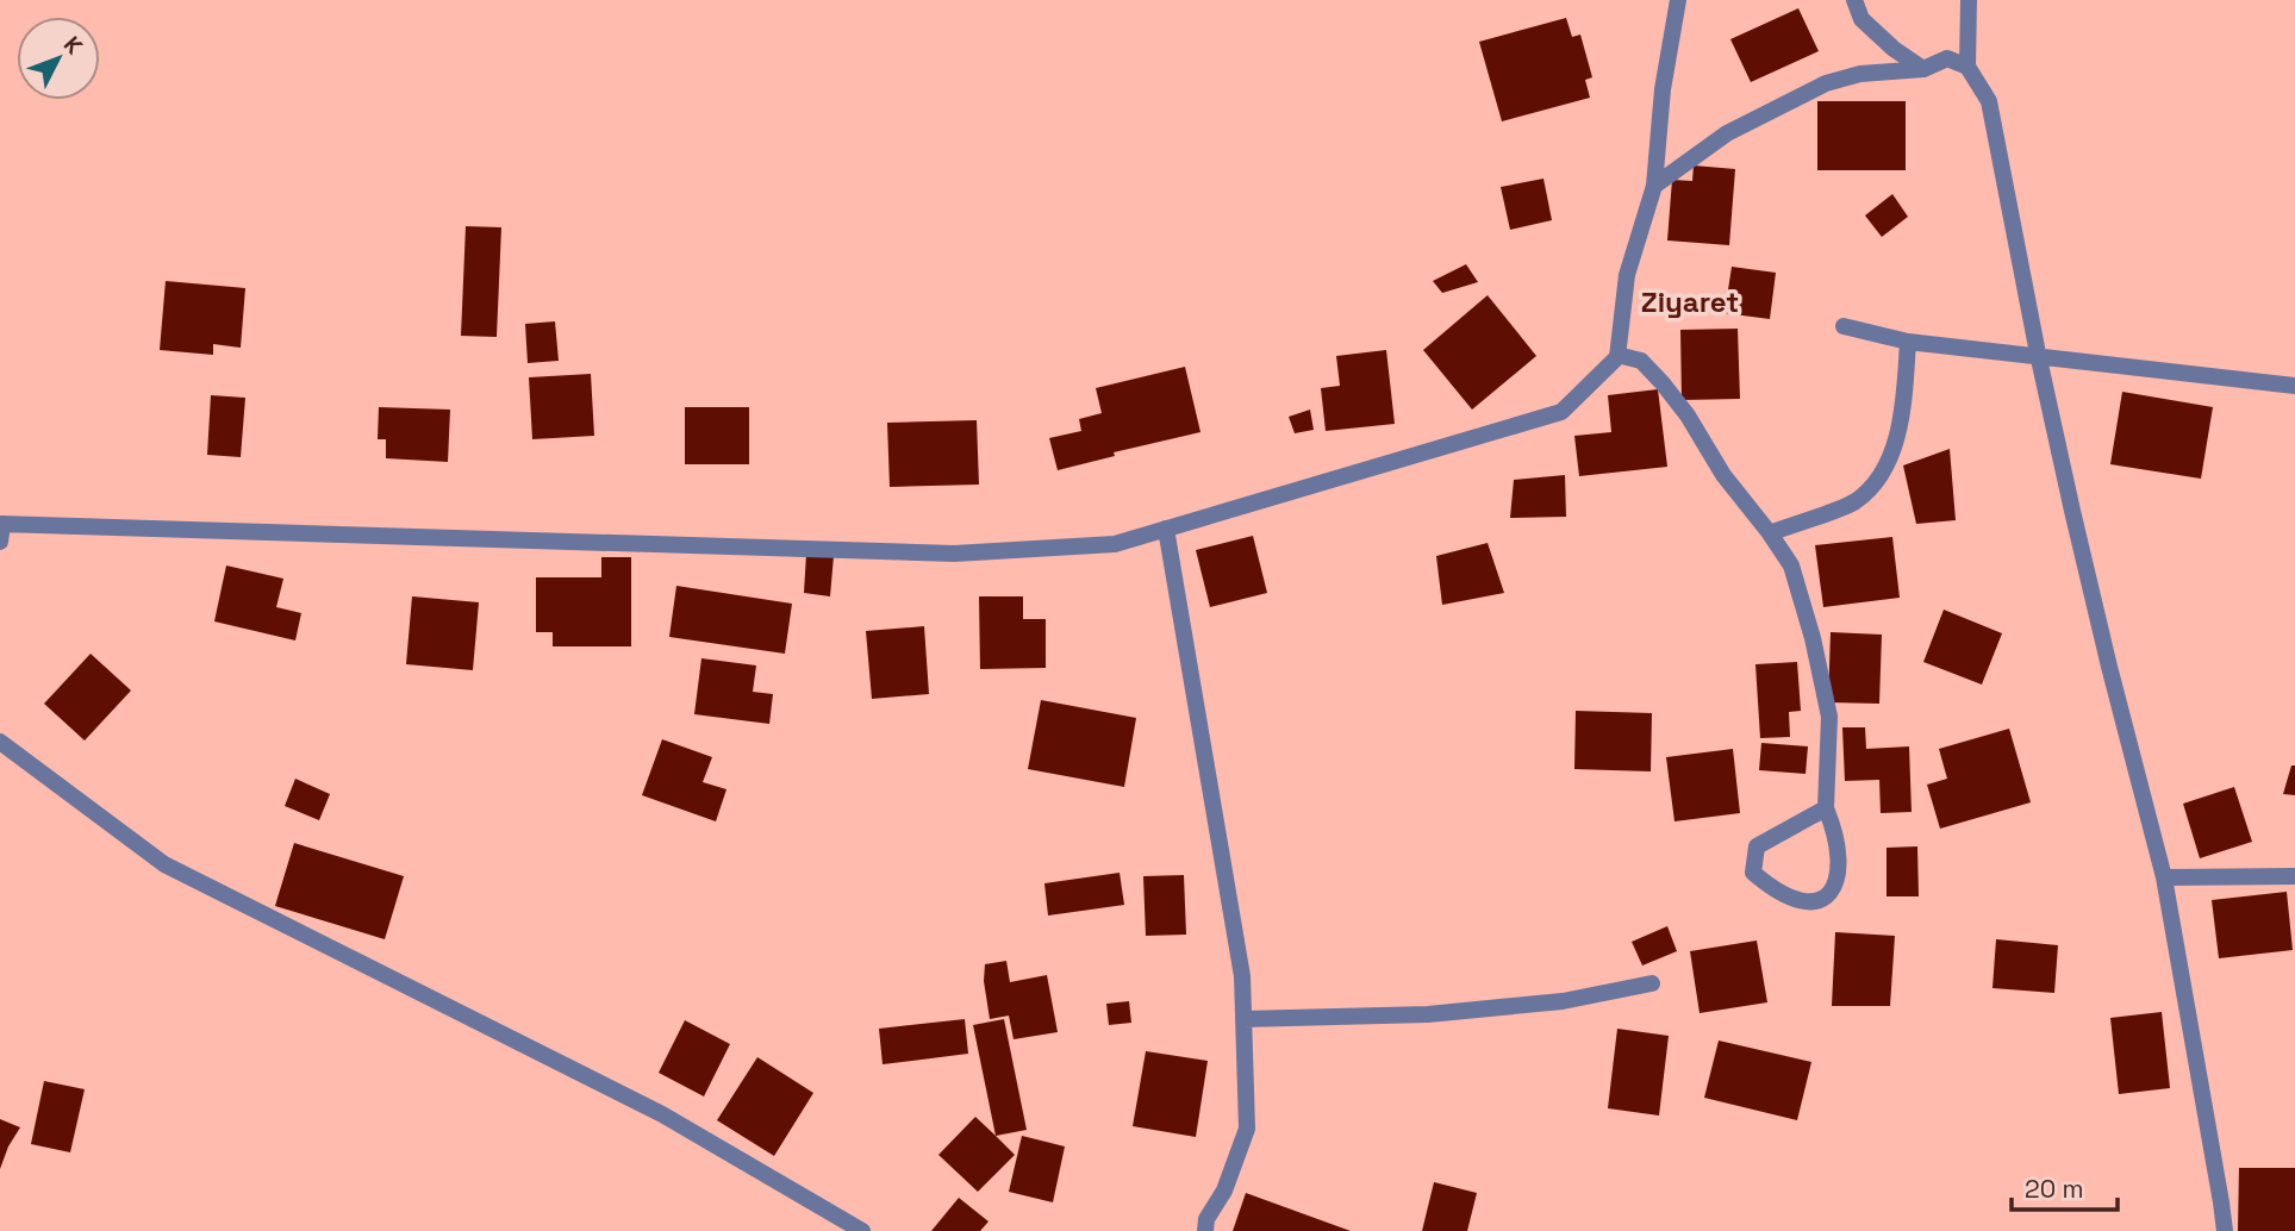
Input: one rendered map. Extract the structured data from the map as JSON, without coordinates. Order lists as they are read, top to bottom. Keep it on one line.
{"districts":["Ziyaret"],"scale_bar":"20 m","north":"top right"}
